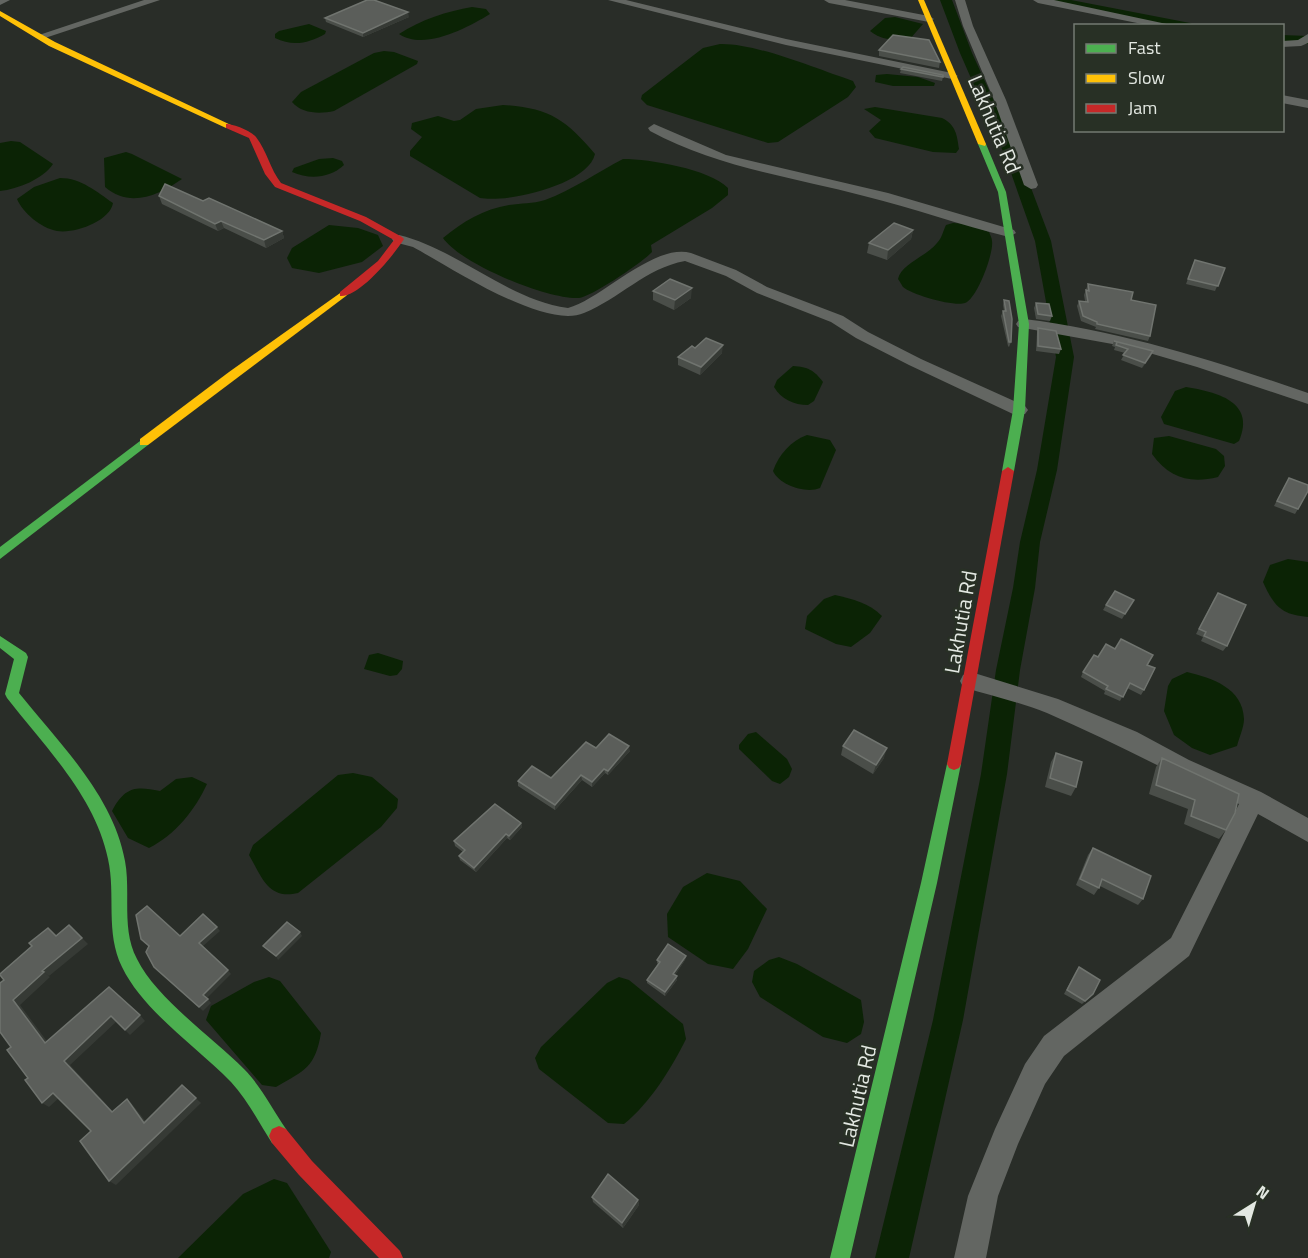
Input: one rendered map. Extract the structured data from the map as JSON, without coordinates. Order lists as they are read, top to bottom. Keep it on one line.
{"streets":{"street":["Lakhutia Rd"]},"legend":["Fast","Slow","Jam"],"north":"top right"}
